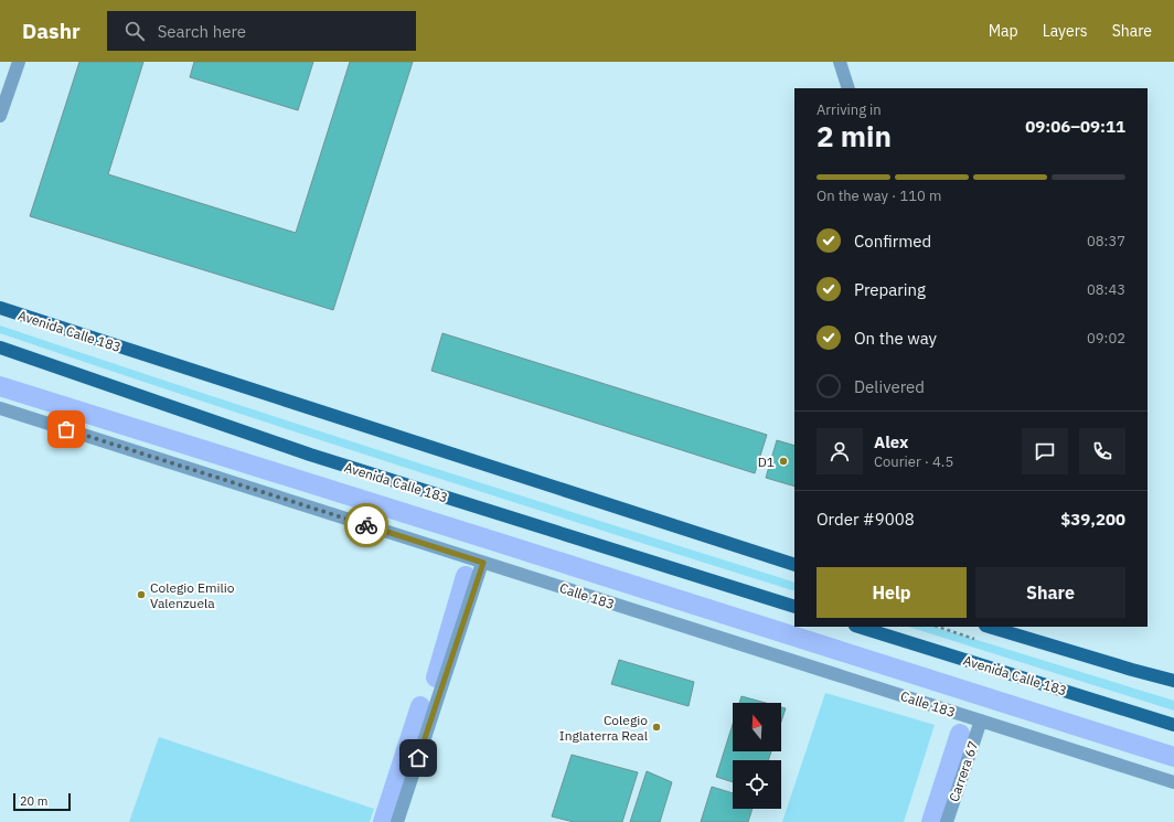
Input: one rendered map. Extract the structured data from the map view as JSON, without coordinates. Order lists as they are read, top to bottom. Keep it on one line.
{"streets":{"main road":["Avenida Calle 183"],"street":["Calle 183","Carrera 67"]},"crossings":[["Calle 183","Carrera 67"]],"places":["D1","Colegio Emilio Valenzuela","Colegio Inglaterra Real"],"scale_bar":"20 m","north":"top","page":{"header":"Dashr","search":"Search here","nav":["Map","Layers","Share"],"heading":["2 min","Arriving in","09:06–09:11"],"panel":["Alex","Courier · 4.5","Order #9008","$39,200"],"bar":"On the way · 110 m","list":[["Confirmed","08:37"],["Preparing","08:43"],["On the way","09:02"],"Delivered"],"buttons":["Help","Share"],"scale":"20 m"}}
